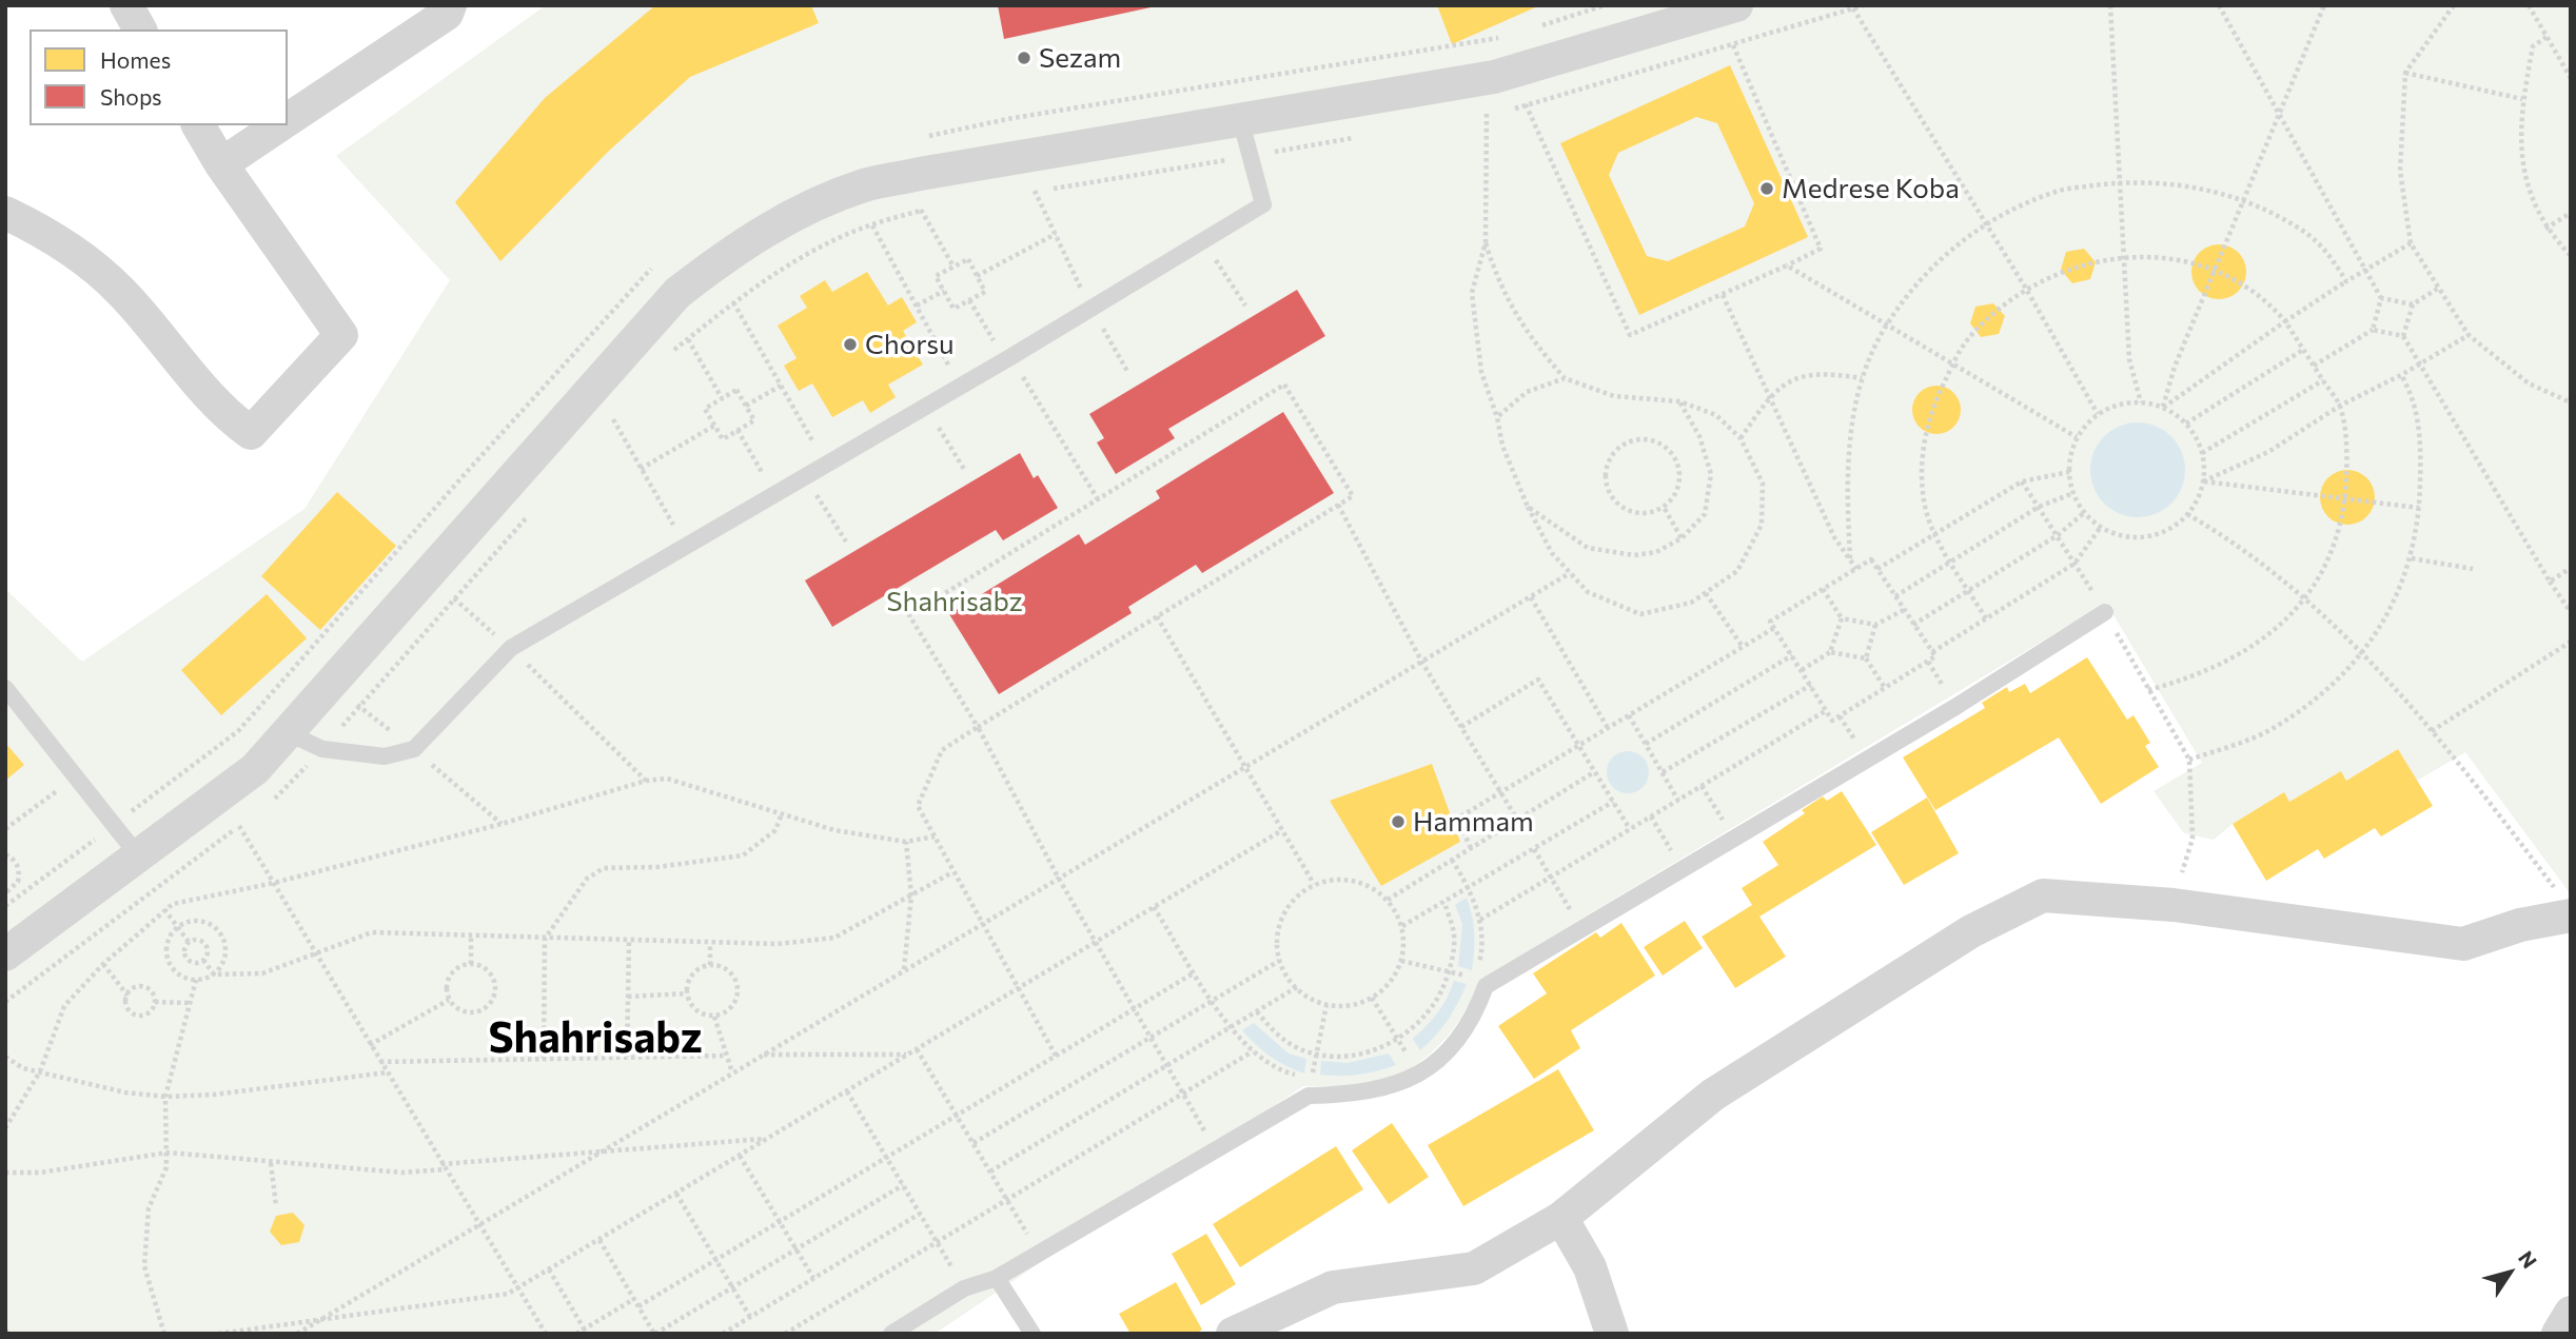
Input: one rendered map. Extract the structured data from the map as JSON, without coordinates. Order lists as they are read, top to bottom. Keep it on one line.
{"districts":["Shahrisabz"],"parks":["Shahrisabz"],"places":["Sezam","Medrese Koba","Chorsu","Hammam"],"legend":["Homes","Shops"],"north":"top right"}
